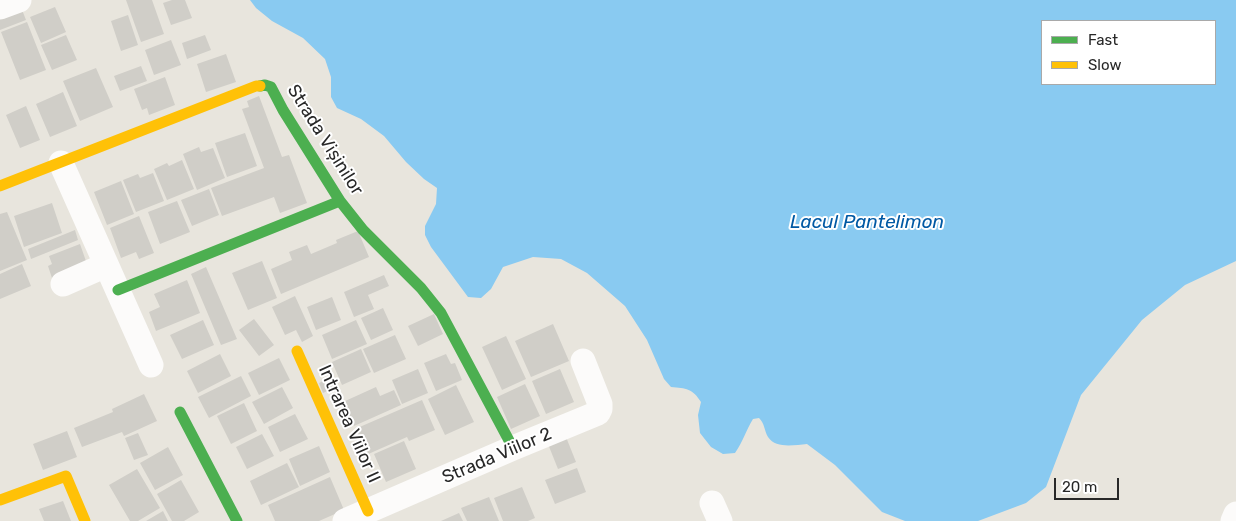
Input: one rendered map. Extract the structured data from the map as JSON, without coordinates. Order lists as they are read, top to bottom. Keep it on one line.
{"streets":{"street":["Strada Vișinilor","Intrarea Viilor II","Strada Viilor 2"]},"crossings":[["Strada Vișinilor","Strada Viilor 2"],["Intrarea Viilor II","Strada Viilor 2"]],"water":["Lacul Pantelimon"],"legend":["Fast","Slow"],"scale_bar":"20 m"}
